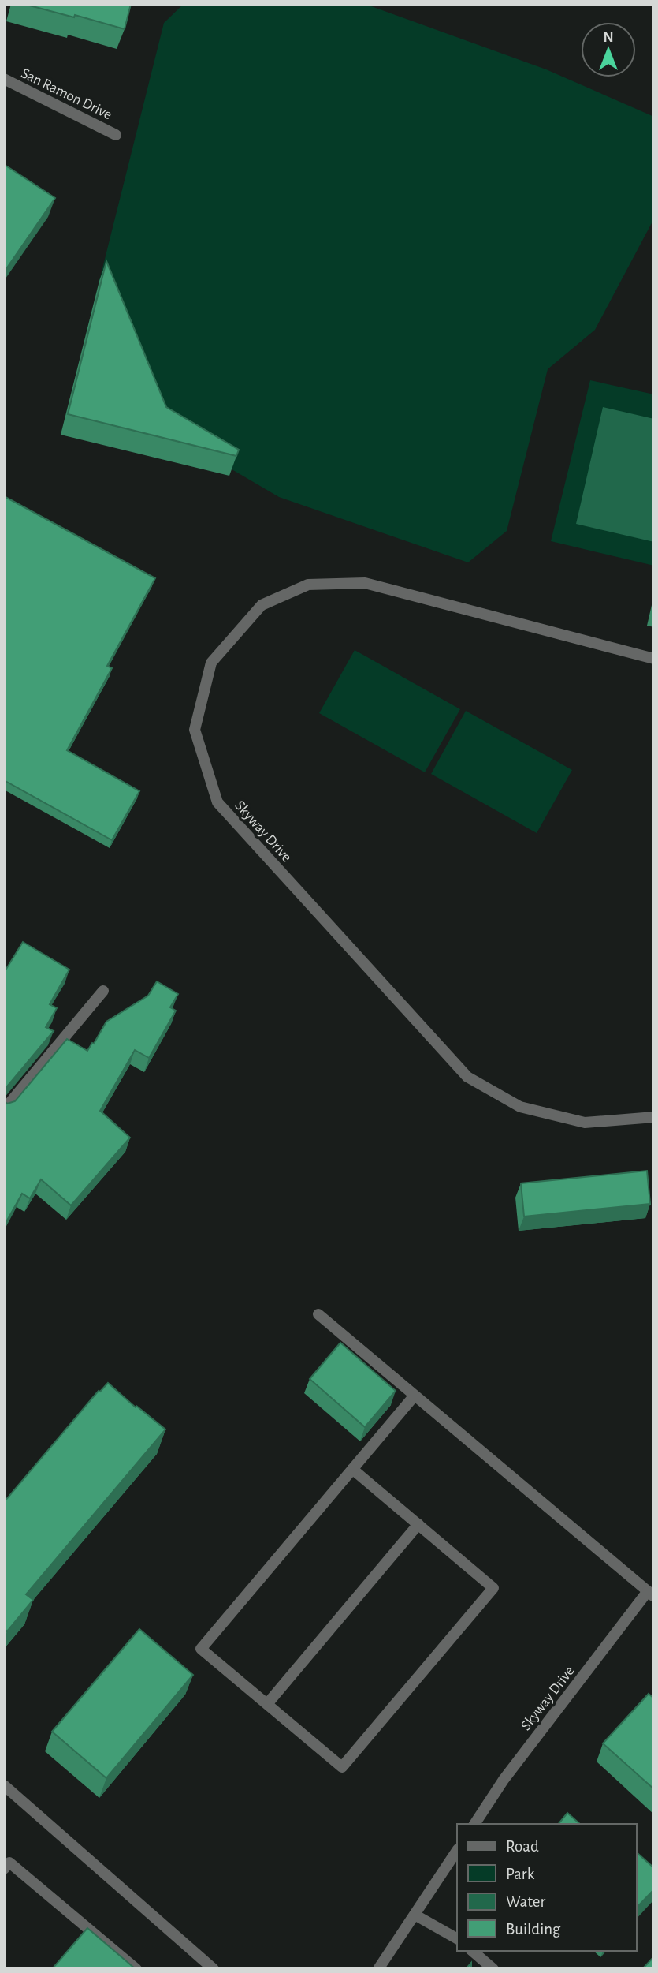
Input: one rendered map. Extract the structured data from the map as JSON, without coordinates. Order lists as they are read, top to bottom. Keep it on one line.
{"streets":{"street":["San Ramon Drive","Skyway Drive"]},"legend":["Road","Park","Water","Building"],"north":"top"}
